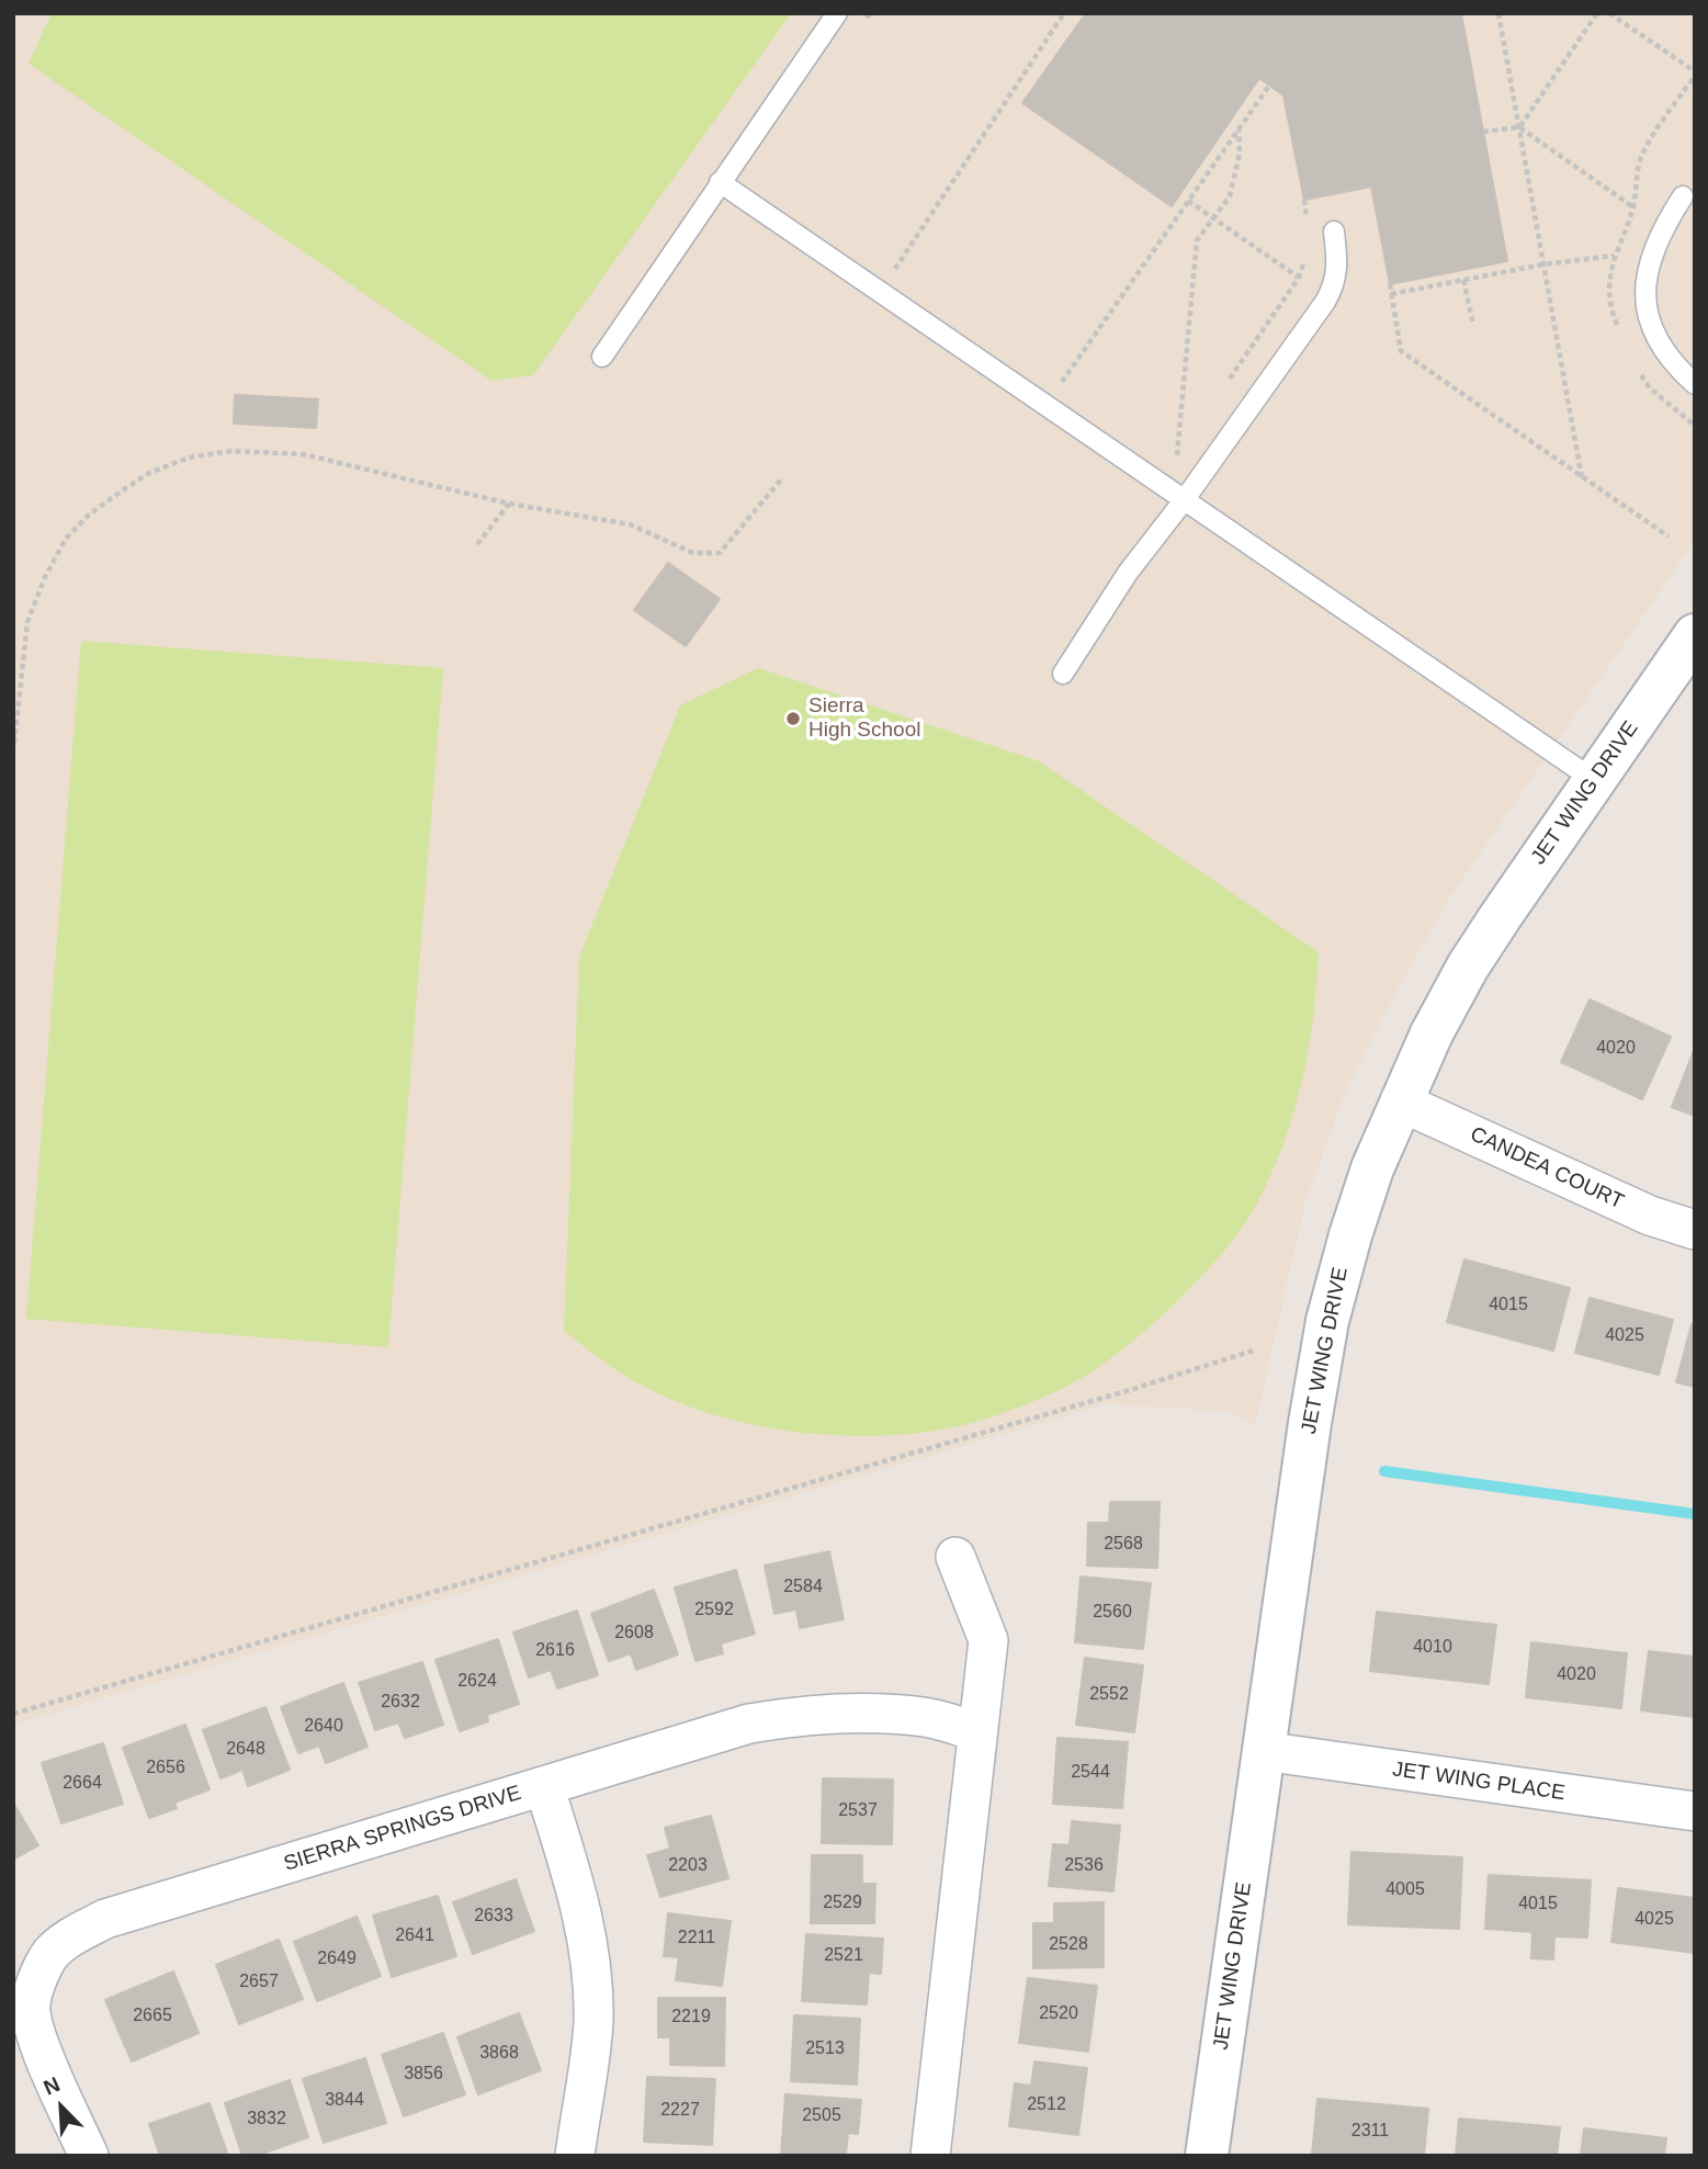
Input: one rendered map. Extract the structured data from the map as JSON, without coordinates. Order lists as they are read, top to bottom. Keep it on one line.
{"streets":{"main road":["JET WING DRIVE"],"street":["CANDEA COURT","JET WING PLACE","SIERRA SPRINGS DRIVE"]},"crossings":[["JET WING DRIVE","CANDEA COURT"],["JET WING DRIVE","JET WING PLACE"]],"places":["Sierra High School"],"house_numbers":["4020","4015","4025","2568","2584","2592","2560","2608","4010","2616","4020","2624","2552","2632","2640","2648","2656","2544","2664","2537","2203","2536","4005","2529","4015","2633","4025","2641","2211","2528","2521","2649","2657","2520","2665","2219","2513","3868","3856","3844","2512","2227","2505","3832","2311"],"north":"top left"}
